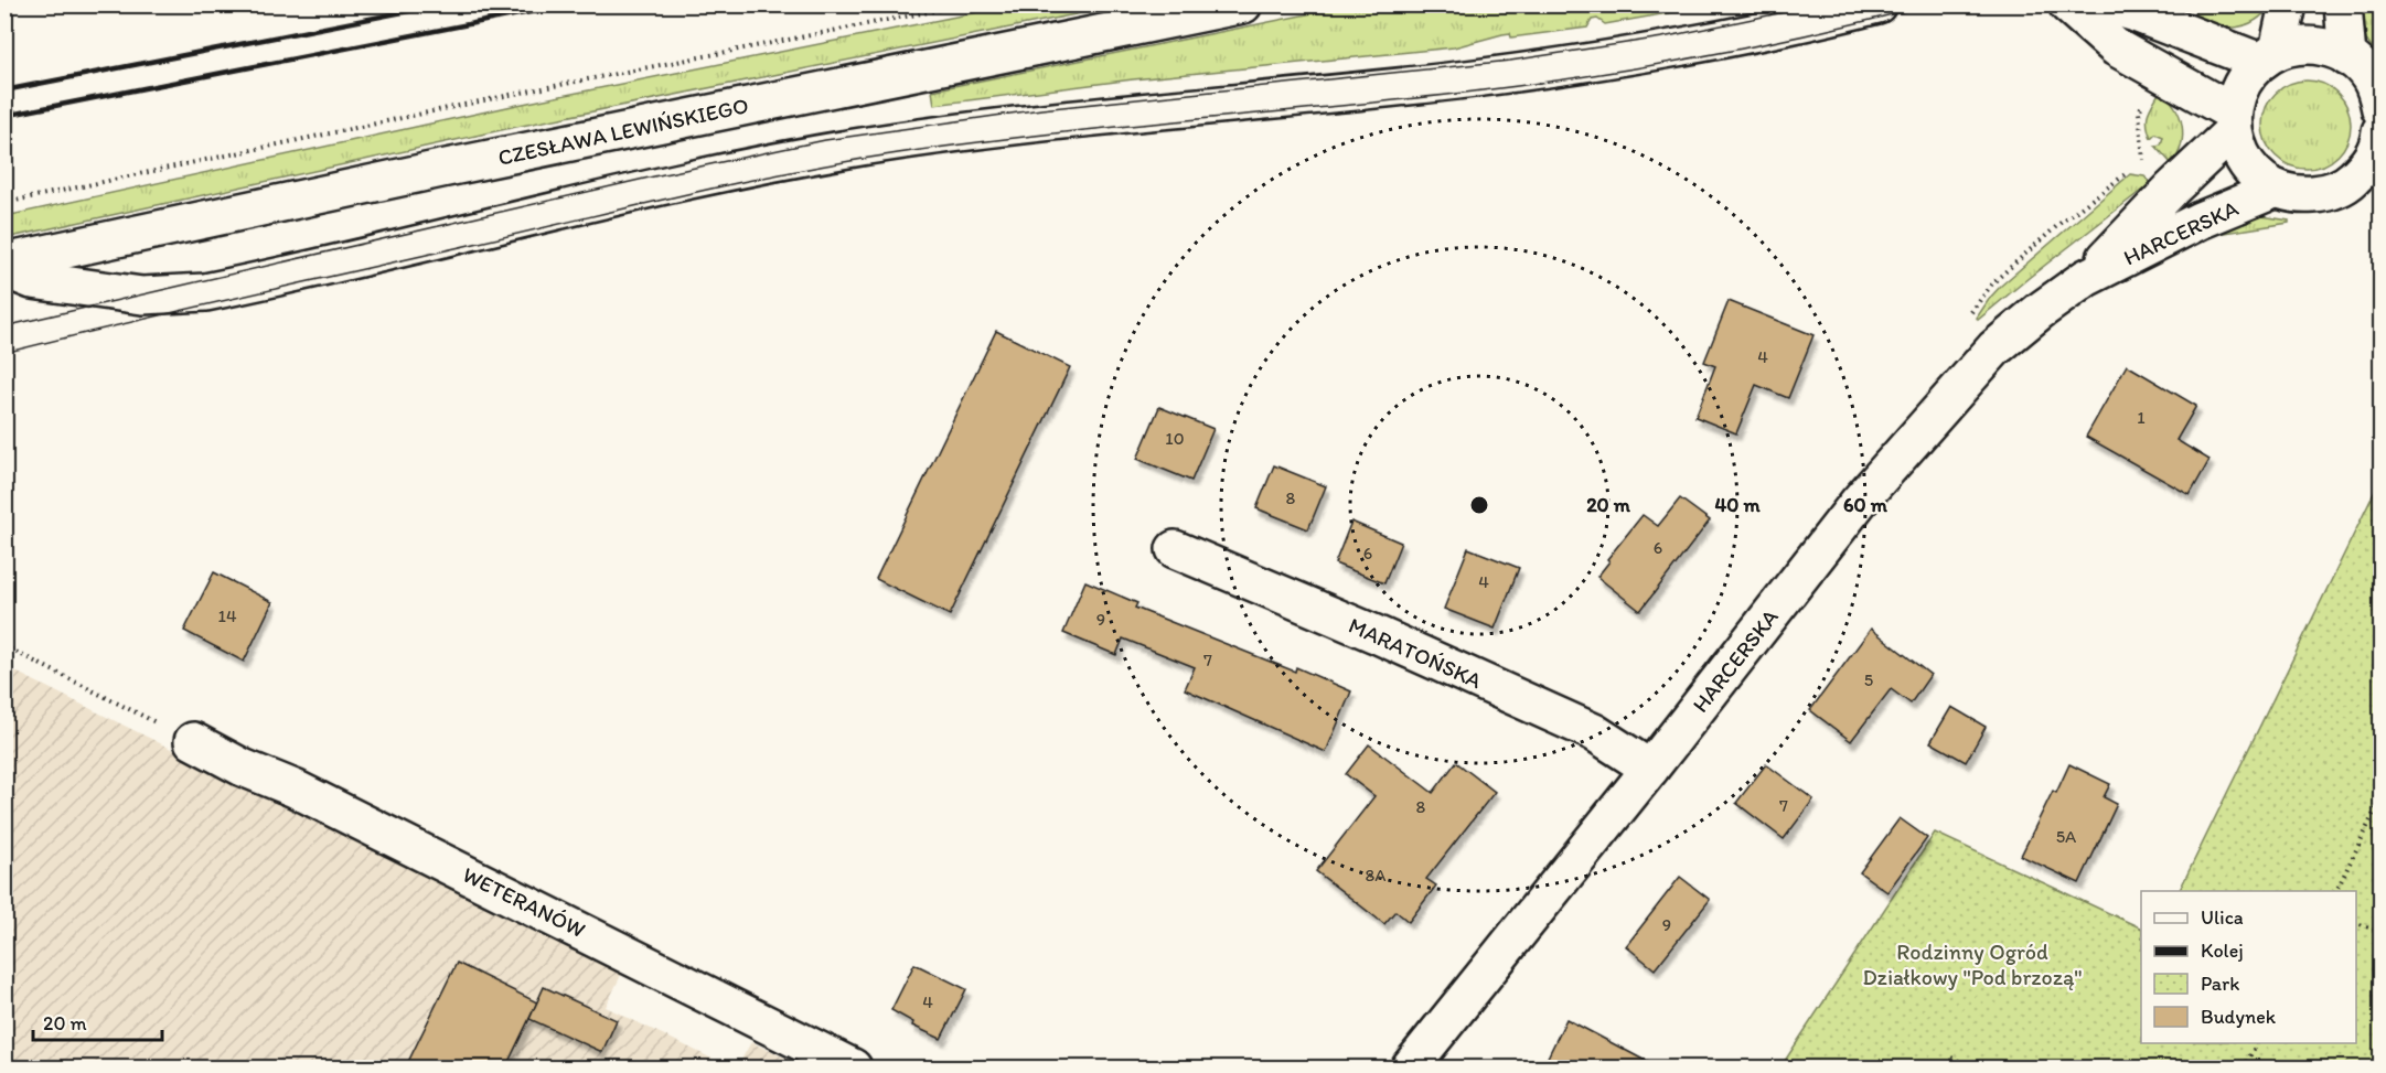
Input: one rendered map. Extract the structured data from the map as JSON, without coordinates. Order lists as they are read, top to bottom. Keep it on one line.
{"streets":{"street":["CZESŁAWA LEWIŃSKIEGO","HARCERSKA","MARATOŃSKA","WETERANÓW"]},"crossings":[["HARCERSKA","MARATOŃSKA"]],"parks":["Rodzinny Ogród Działkowy \"Pod brzozą\""],"house_numbers":["4","1","10","8","6","6","4","14","9","7","5","7","8","5A","8A","9","4"],"legend":["Ulica","Kolej","Park","Budynek"],"scale_bar":"20 m","rings":["20 m","40 m","60 m"]}
